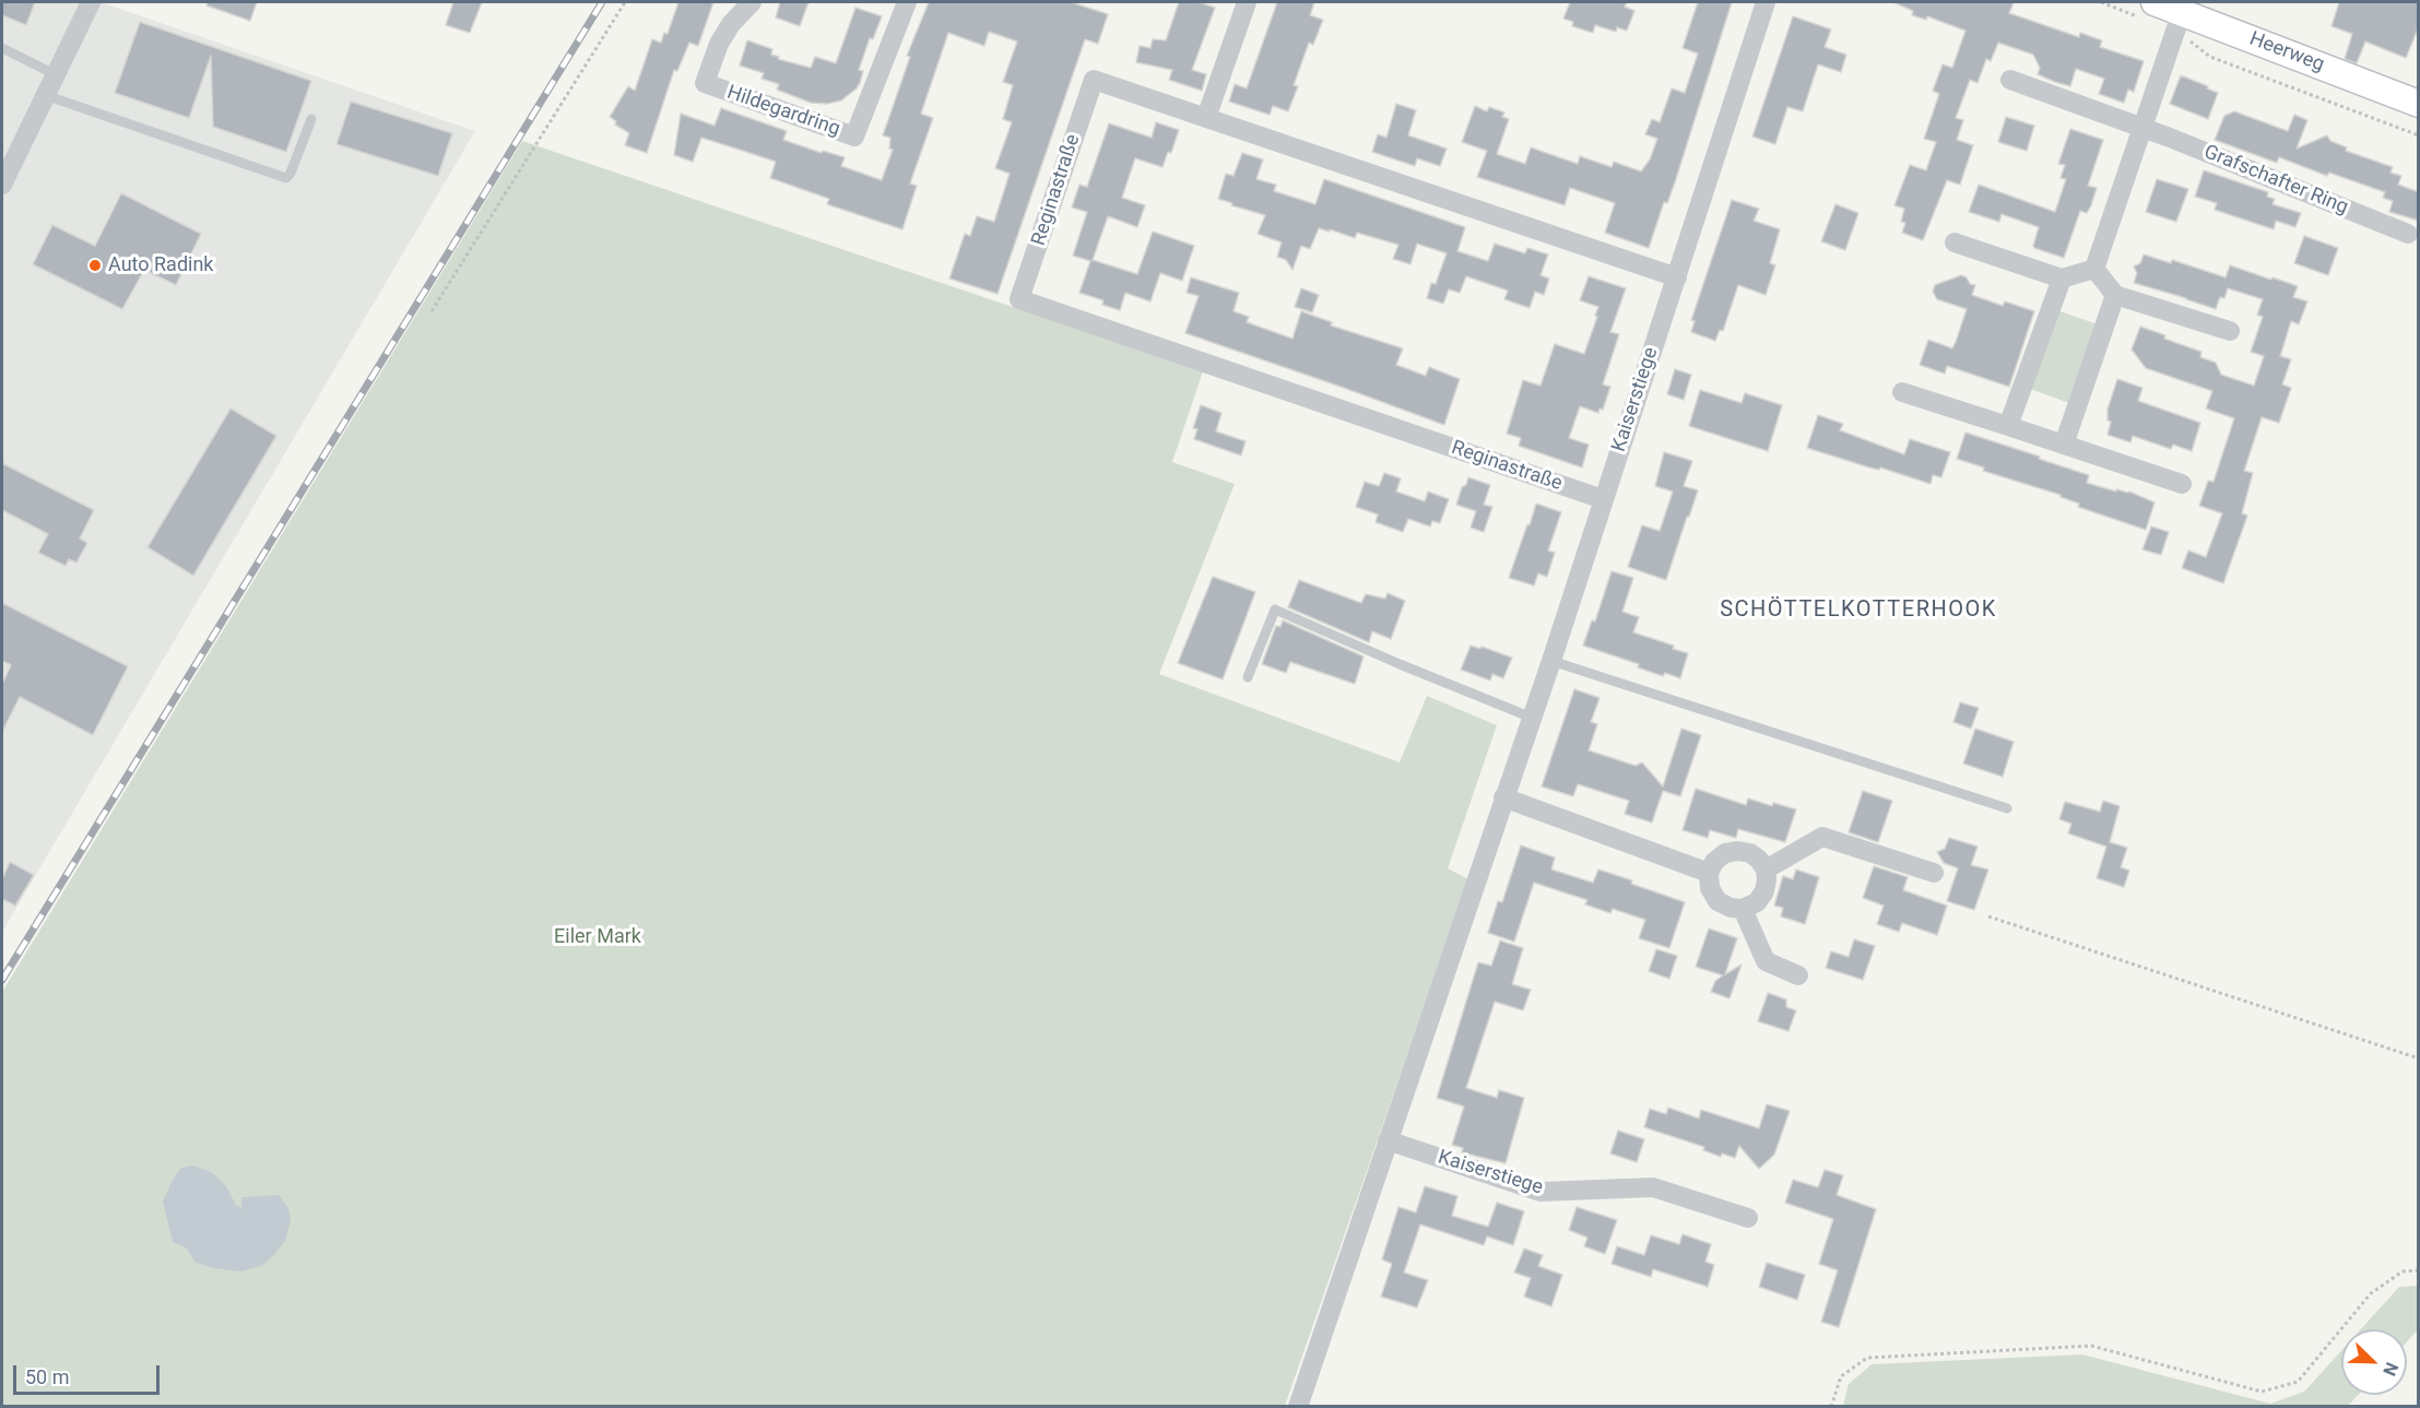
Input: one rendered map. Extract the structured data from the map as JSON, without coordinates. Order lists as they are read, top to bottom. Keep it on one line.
{"streets":{"street":["Heerweg","Hildegardring","Grafschafter Ring","Reginastraße","Kaiserstiege"]},"crossings":[["Reginastraße","Kaiserstiege"]],"districts":["SCHÖTTELKOTTERHOOK"],"parks":["Eiler Mark"],"places":["Auto Radink"],"scale_bar":"50 m","north":"bottom right"}
